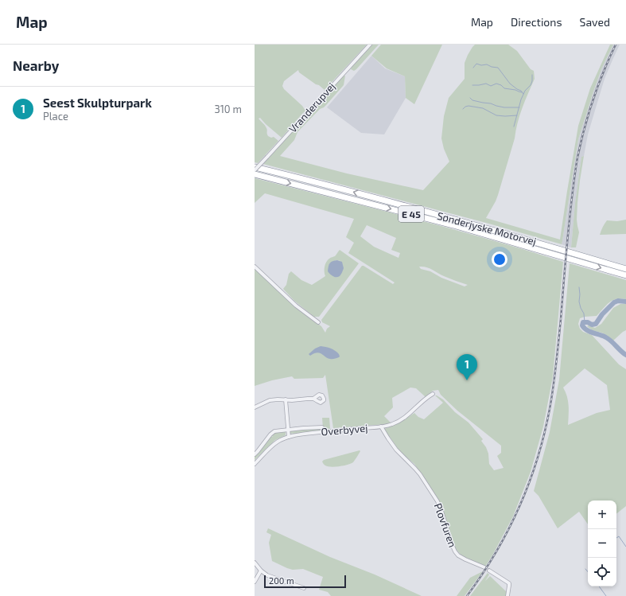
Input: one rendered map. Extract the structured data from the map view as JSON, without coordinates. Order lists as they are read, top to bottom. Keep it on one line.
{"streets":{"highway":["E 45","Sønderjyske Motorvej"],"street":["Vranderupvej","Overbyvej","Plovfuren"]},"crossings":[["Overbyvej","Plovfuren"]],"scale_bar":"200 m","page":{"header":"Map","nav":["Map","Directions","Saved"],"heading":"Nearby","list":[{"mark":"1","name":"Seest Skulpturpark","note":"Place","value":"310 m"}],"pins":"1","map_buttons":["+","−"],"scale":"200 m"}}
